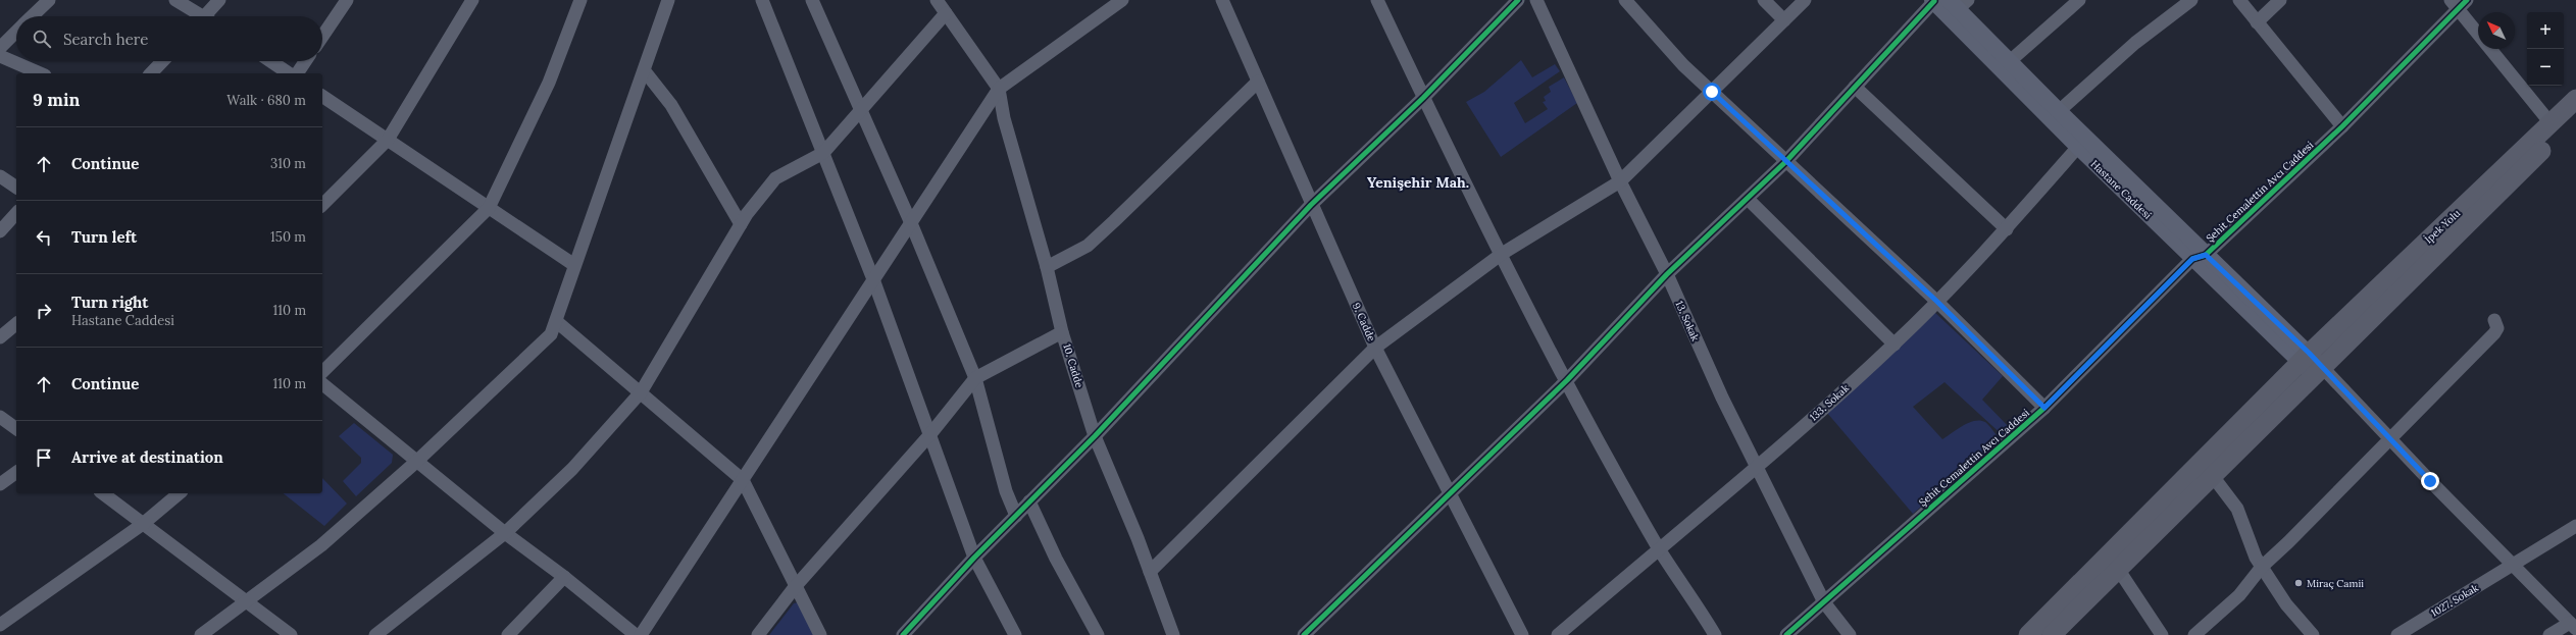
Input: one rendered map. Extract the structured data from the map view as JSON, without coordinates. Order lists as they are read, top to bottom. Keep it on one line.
{"streets":{"highway":["İpek Yolu"],"main road":["Hastane Caddesi"],"street":["Şehit Cemalettin Avcı Caddesi","13. Sokak","9. Cadde","10. Cadde","133. Sokak","1027. Sokak"]},"crossings":[["Hastane Caddesi","Şehit Cemalettin Avcı Caddesi"],["Hastane Caddesi","İpek Yolu"],["Hastane Caddesi","133. Sokak"],["Şehit Cemalettin Avcı Caddesi","13. Sokak"],["13. Sokak","133. Sokak"]],"districts":["Yenişehir Mah."],"places":["Miraç Camii"],"north":"top left","page":{"map_buttons":["+","−"],"search":"Search here","heading":["9 min","Walk · 680 m"],"list":[["Continue","310 m"],["Turn left","150 m"],["Turn right","Hastane Caddesi","110 m"],["Continue","110 m"],"Arrive at destination"]}}
